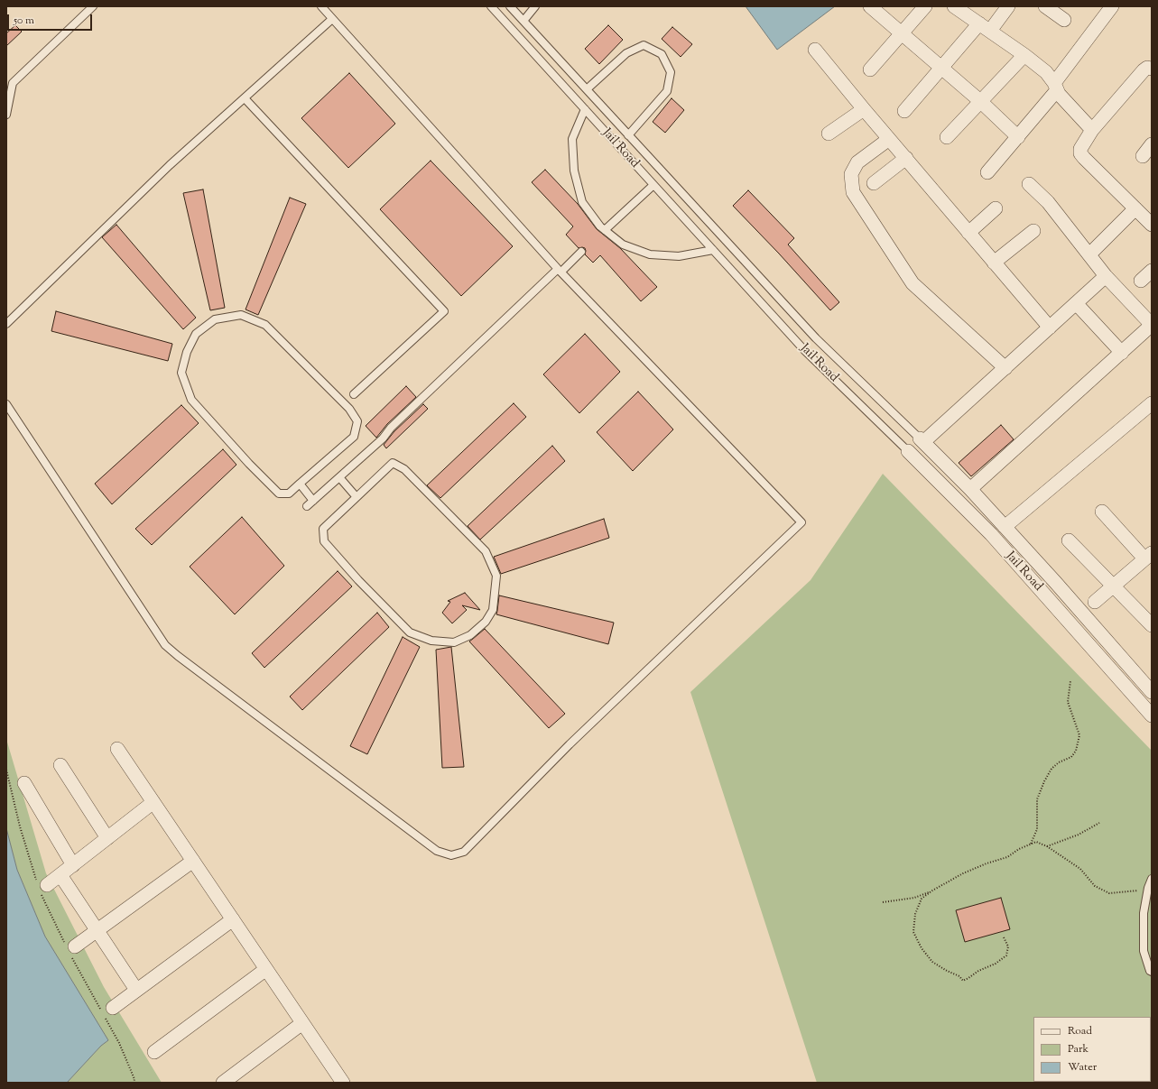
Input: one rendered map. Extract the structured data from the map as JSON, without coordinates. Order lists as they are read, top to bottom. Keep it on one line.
{"streets":{"street":["Jail Road"]},"legend":["Road","Park","Water"],"scale_bar":"50 m"}
